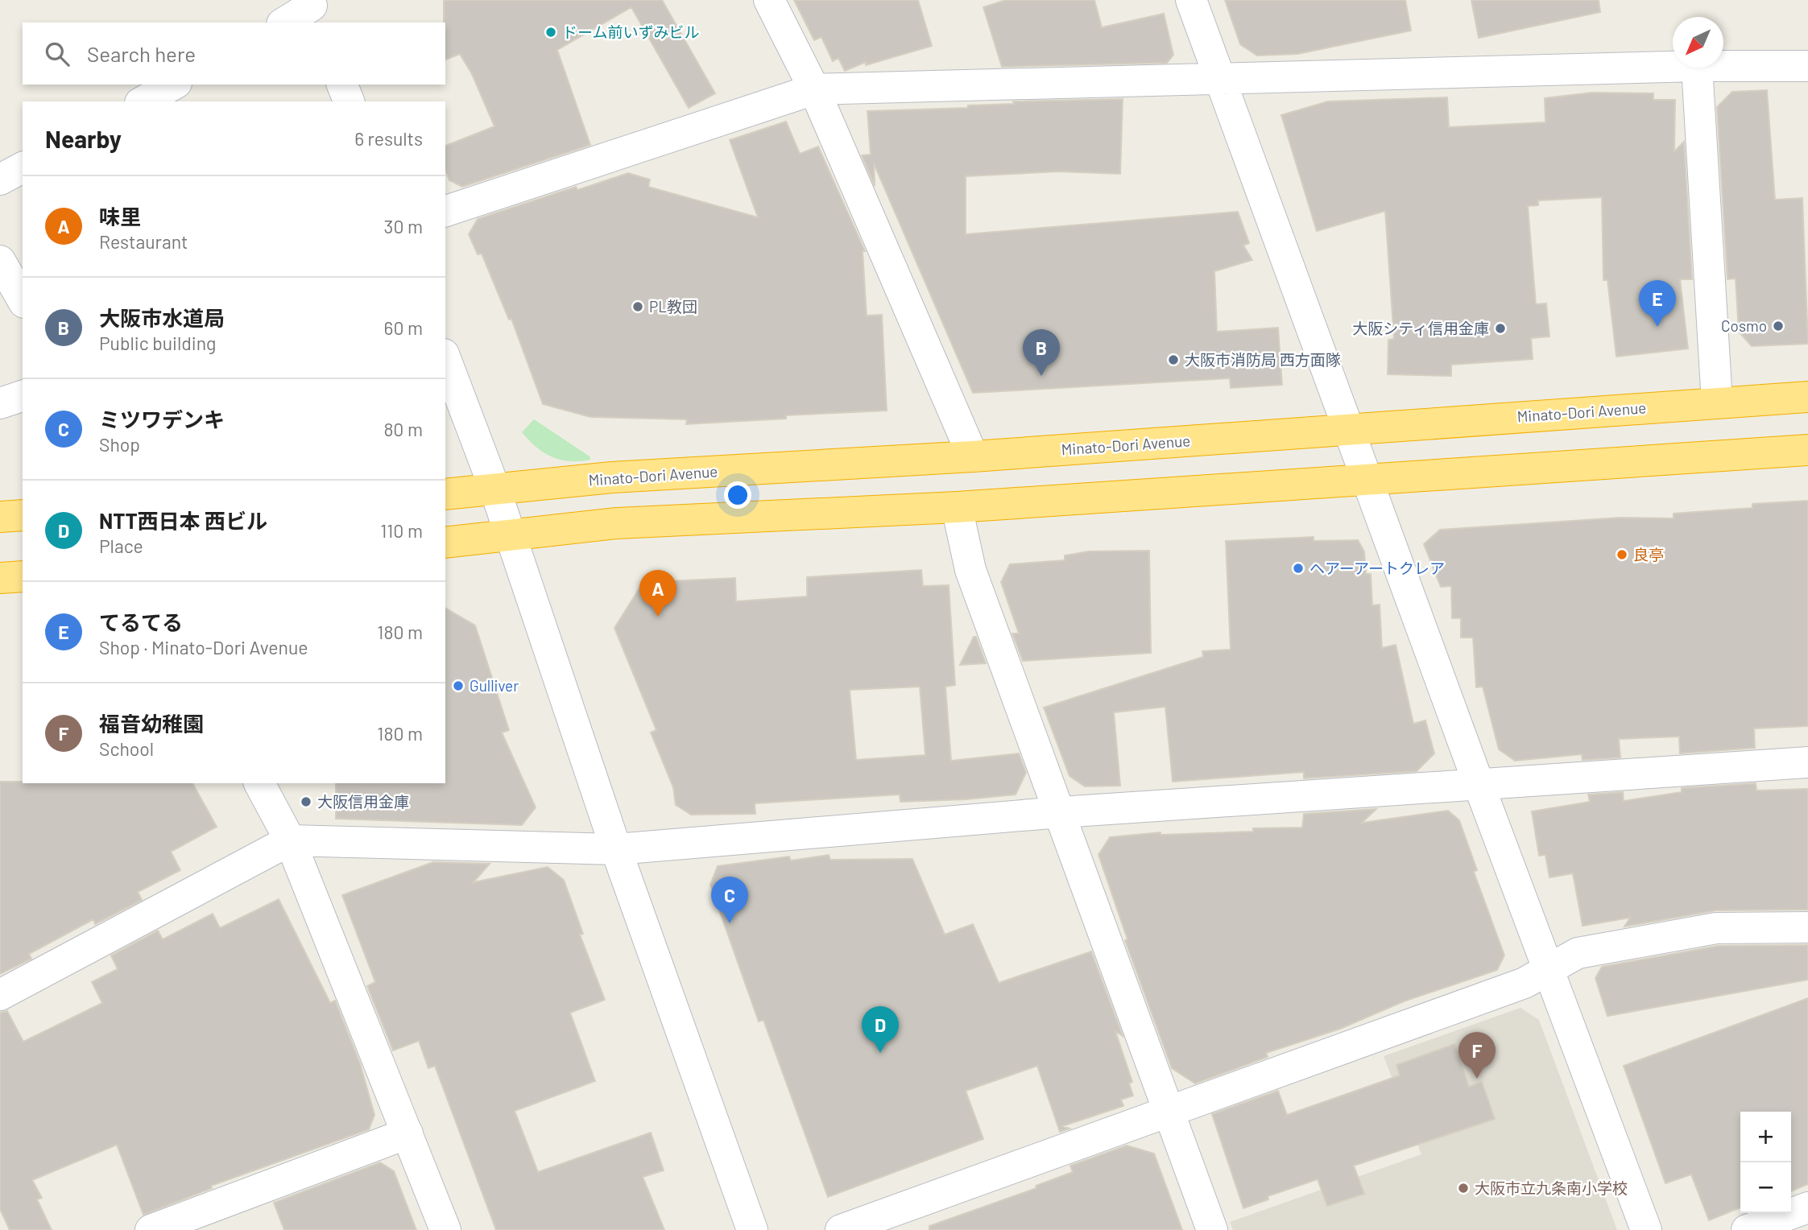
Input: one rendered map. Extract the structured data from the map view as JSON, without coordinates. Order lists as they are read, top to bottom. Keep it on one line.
{"streets":{"highway":["Minato-Dori Avenue"]},"places":["ドーム前いずみビル","PL教団","Cosmo","大阪シティ信用金庫","大阪市消防局 西方面隊","良亭","ヘアーアートクレア","Gulliver","大阪信用金庫","大阪市立九条南小学校"],"north":"bottom left","page":{"search":"Search here","heading":["Nearby","6 results"],"list":[{"mark":"A","name":"味里","note":"Restaurant","value":"30 m"},{"mark":"B","name":"大阪市水道局","note":"Public building","value":"60 m"},{"mark":"C","name":"ミツワデンキ","note":"Shop","value":"80 m"},{"mark":"D","name":"NTT西日本 西ビル","note":"Place","value":"110 m"},{"mark":"E","name":"てるてる","note":"Shop · Minato-Dori Avenue","value":"180 m"},{"mark":"F","name":"福音幼稚園","note":"School","value":"180 m"}],"pins":["E","B","A","C","D","F"],"map_buttons":["+","−"]}}
